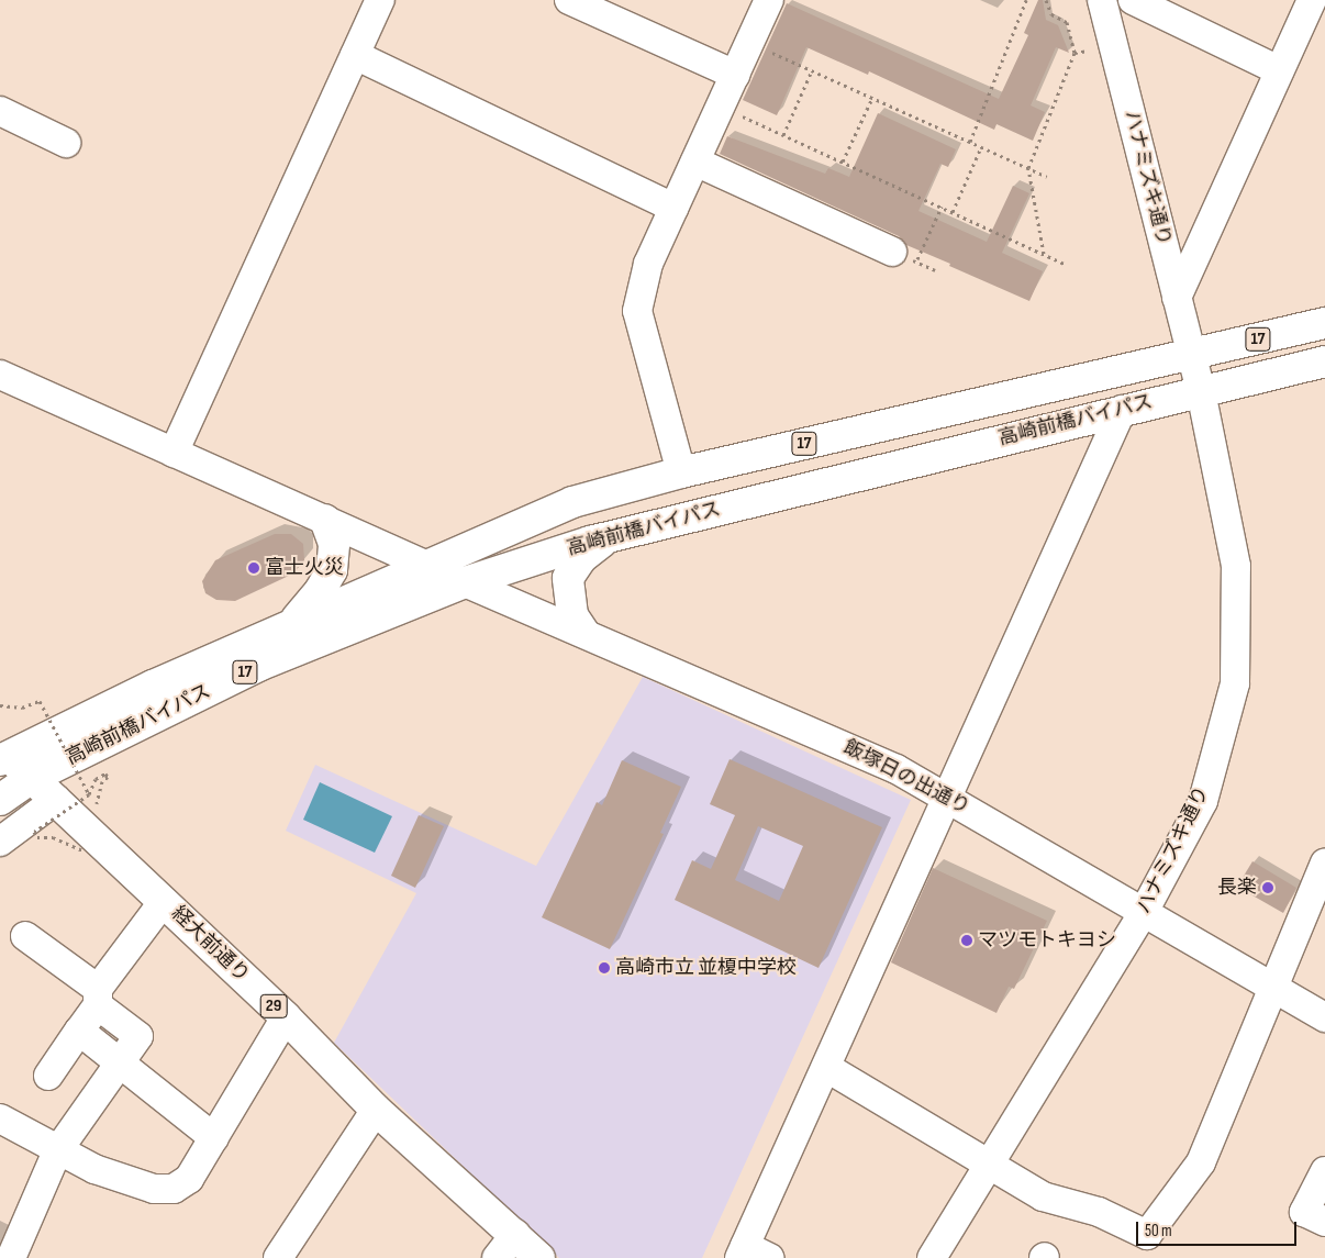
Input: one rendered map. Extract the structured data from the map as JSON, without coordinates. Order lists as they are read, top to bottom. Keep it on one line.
{"streets":{"main road":["17","高崎前橋バイパス","経大前通り","29"],"street":["ハナミズキ通り","飯塚日の出通り"]},"crossings":[["ハナミズキ通り","高崎前橋バイパス"],["ハナミズキ通り","飯塚日の出通り"],["高崎前橋バイパス","飯塚日の出通り"],["高崎前橋バイパス","経大前通り"]],"places":["富士火災","長楽","マツモトキヨシ","高崎市立 並榎中学校"],"scale_bar":"50 m"}
